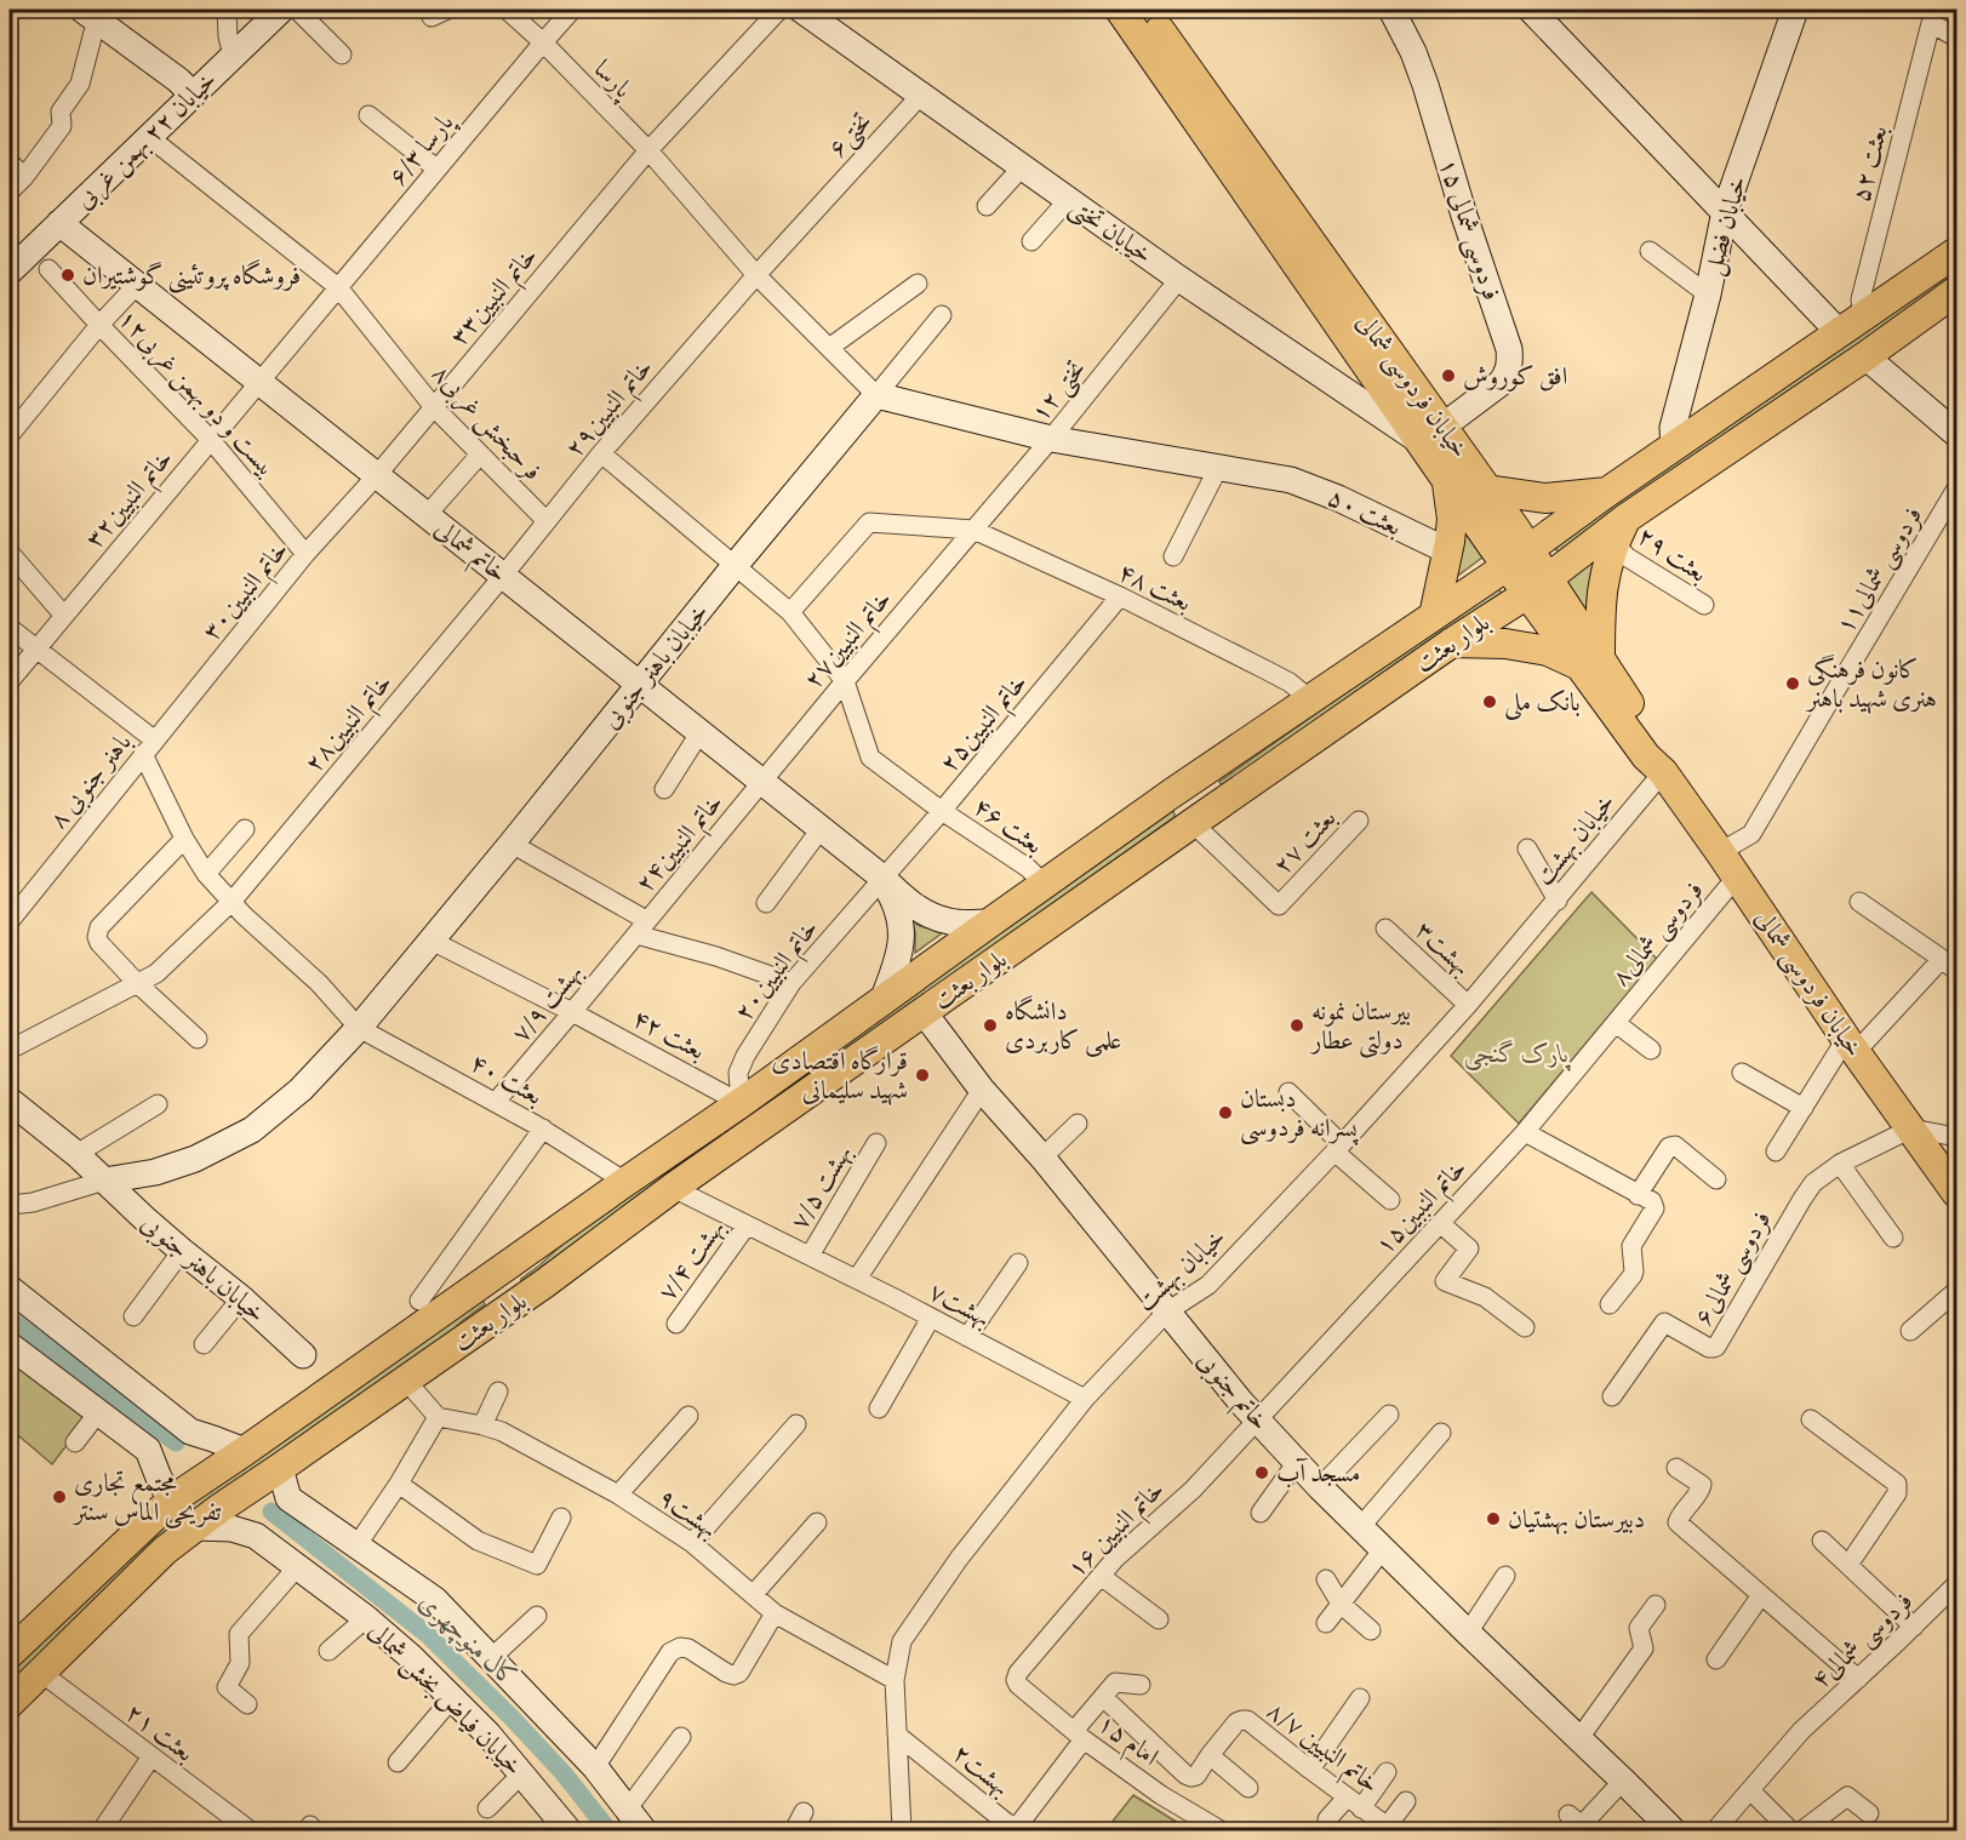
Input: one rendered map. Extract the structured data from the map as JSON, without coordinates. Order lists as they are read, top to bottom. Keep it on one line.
{"streets":{"main road":["خیابان فردوسی شمالی","بلوار بعثت"],"street":["پارسا","تختی۶","خیابان ۲۲ بهمن غربی","پارسا ۶/۳","بعثت ۵۲","خیابان فضل","فردوسی شمالی ۱۵","خیابان تختی","خاتم النبیین۳۳","تختی ۱۲","بیست و دو بهمن غربی۱۲","خاتم النبیین۲۹","فرحبخش غربی۸","خاتم النبیین۳۲","بعثت ۵۰","خاتم شمالی","بعثت ۲۹","فردوسی شمالی۱۱","بعثت ۴۸","خاتم النبیین۳۰","خاتم النبیین۲۷","خیابان باهنر جنوبی","خاتم النبیین۲۸","خاتم النبیین۲۵","باهنر جنوبی ۸","بعثت ۴۶","خیابان بهشت","بعثت ۲۷","خاتم النبیین۲۴","فردوسی شمالی۸","بهشت۳","خاتم النبیین۲۰","بهشت ۷/۹","بعثت ۴۲","بعثت ۴۰","بهشت ۷/۵","خاتم النببین۱۵","بهشت ۷/۴","فردوسی شمالی۶","بهشت۷","خاتم جنوبی","بهشت۹","خاتم النبیین ۱۶","فردوسی شمالی۴","خیابان فیاض بخش شمالی","بعثت ۲۱","امام ۱۵","خاتم النبیین ۸/۷","بهشت۲"]},"crossings":[["پارسا","تختی۶"],["پارسا","پارسا ۶/۳"],["پارسا","خاتم النبیین۳۳"],["پارسا","خاتم النبیین۲۹"],["پارسا","خیابان باهنر جنوبی"],["تختی۶","خیابان تختی"],["تختی۶","خاتم النبیین۲۹"],["خیابان ۲۲ بهمن غربی","فرحبخش غربی۸"],["خیابان ۲۲ بهمن غربی","خاتم شمالی"],["پارسا ۶/۳","فرحبخش غربی۸"],["پارسا ۶/۳","خاتم النبیین۳۲"],["پارسا ۶/۳","خاتم شمالی"],["بعثت ۵۲","بلوار بعثت"],["خیابان فضل","بلوار بعثت"],["فردوسی شمالی ۱۵","خیابان تختی"],["فردوسی شمالی ۱۵","خیابان فردوسی شمالی"],["خیابان تختی","خیابان فردوسی شمالی"],["خیابان تختی","تختی ۱۲"],["خاتم النبیین۳۳","فرحبخش غربی۸"],["خاتم النبیین۳۳","خاتم شمالی"],["خاتم النبیین۳۳","خاتم النبیین۳۰"],["خیابان فردوسی شمالی","فردوسی شمالی۱۱"],["خیابان فردوسی شمالی","بلوار بعثت"],["خیابان فردوسی شمالی","خیابان بهشت"],["خیابان فردوسی شمالی","فردوسی شمالی۸"],["خیابان فردوسی شمالی","فردوسی شمالی۶"],["تختی ۱۲","بعثت ۴۸"],["تختی ۱۲","خاتم النبیین۲۷"],["بیست و دو بهمن غربی۱۲","خاتم النبیین۳۲"],["بیست و دو بهمن غربی۱۲","خاتم النبیین۳۰"],["خاتم النبیین۲۹","فرحبخش غربی۸"],["خاتم النبیین۲۹","خاتم شمالی"],["خاتم النبیین۲۹","خاتم النبیین۲۸"],["خاتم النبیین۲۹","بعثت ۴۶"],["خاتم النبیین۳۲","خاتم شمالی"],["خاتم شمالی","خاتم النبیین۳۰"],["خاتم شمالی","خاتم النبیین۲۷"],["خاتم شمالی","بلوار بعثت"],["خاتم شمالی","خیابان باهنر جنوبی"],["خاتم شمالی","خاتم النبیین۲۸"],["خاتم شمالی","خاتم النبیین۲۵"],["خاتم شمالی","خاتم النبیین۲۴"],["خاتم شمالی","خاتم النبیین۲۰"],["بعثت ۲۹","بلوار بعثت"],["بعثت ۴۸","خاتم النبیین۲۷"],["بعثت ۴۸","بلوار بعثت"],["بعثت ۴۸","خاتم النبیین۲۵"],["خاتم النبیین۳۰","باهنر جنوبی ۸"],["خاتم النبیین۳۰","بعثت ۴۰"],["خاتم النبیین۲۷","بعثت ۴۶"],["خاتم النبیین۲۷","خاتم النبیین۲۴"],["بلوار بعثت","بعثت ۴۶"],["بلوار بعثت","بعثت ۲۷"],["بلوار بعثت","خاتم النبیین۲۰"],["بلوار بعثت","بعثت ۴۲"],["بلوار بعثت","بعثت ۴۰"],["بلوار بعثت","بهشت۷"],["بلوار بعثت","خاتم جنوبی"],["بلوار بعثت","خیابان فیاض بخش شمالی"],["بلوار بعثت","بعثت ۲۱"],["خیابان باهنر جنوبی","بعثت ۴۶"],["خیابان باهنر جنوبی","بعثت ۴۲"],["خیابان باهنر جنوبی","بعثت ۴۰"],["خاتم النبیین۲۸","بعثت ۴۰"],["خاتم النبیین۲۵","بعثت ۴۶"],["خاتم النبیین۲۵","خاتم النبیین۲۰"],["باهنر جنوبی ۸","بعثت ۴۰"],["خیابان بهشت","بهشت۳"],["خیابان بهشت","بهشت۷"],["خیابان بهشت","خاتم جنوبی"],["خیابان بهشت","بهشت۹"],["خیابان بهشت","بهشت۲"],["خاتم النبیین۲۴","بهشت ۷/۹"],["فردوسی شمالی۸","خاتم النببین۱۵"],["خاتم النبیین۲۰","بعثت ۴۲"],["بهشت ۷/۹","بعثت ۴۲"],["بهشت ۷/۹","بعثت ۴۰"],["بهشت ۷/۵","بهشت۷"],["خاتم النببین۱۵","خاتم جنوبی"],["خاتم النببین۱۵","خاتم النبیین ۱۶"],["بهشت ۷/۴","بهشت۷"],["خاتم جنوبی","خاتم النبیین ۱۶"],["خاتم النبیین ۱۶","امام ۱۵"],["امام ۱۵","بهشت۲"]],"water":["کال منوچهری"],"parks":["پارک گنجی"],"places":["فروشگاه پروتئینی گوشتیران","افق کوروش","کانون فرهنگی هنری شهید باهنر","بانک ملی","دانشگاه علمی کاربردی","بیرستان نمونه دولتی عطار","قرارگاه اقتصادی شهید سلیمانی","دبستان پسرانه فردوسی","مسجد آب","مجتمع تجاری تفریحی الماس سنتر","دبیرستان بهشتیان"]}
